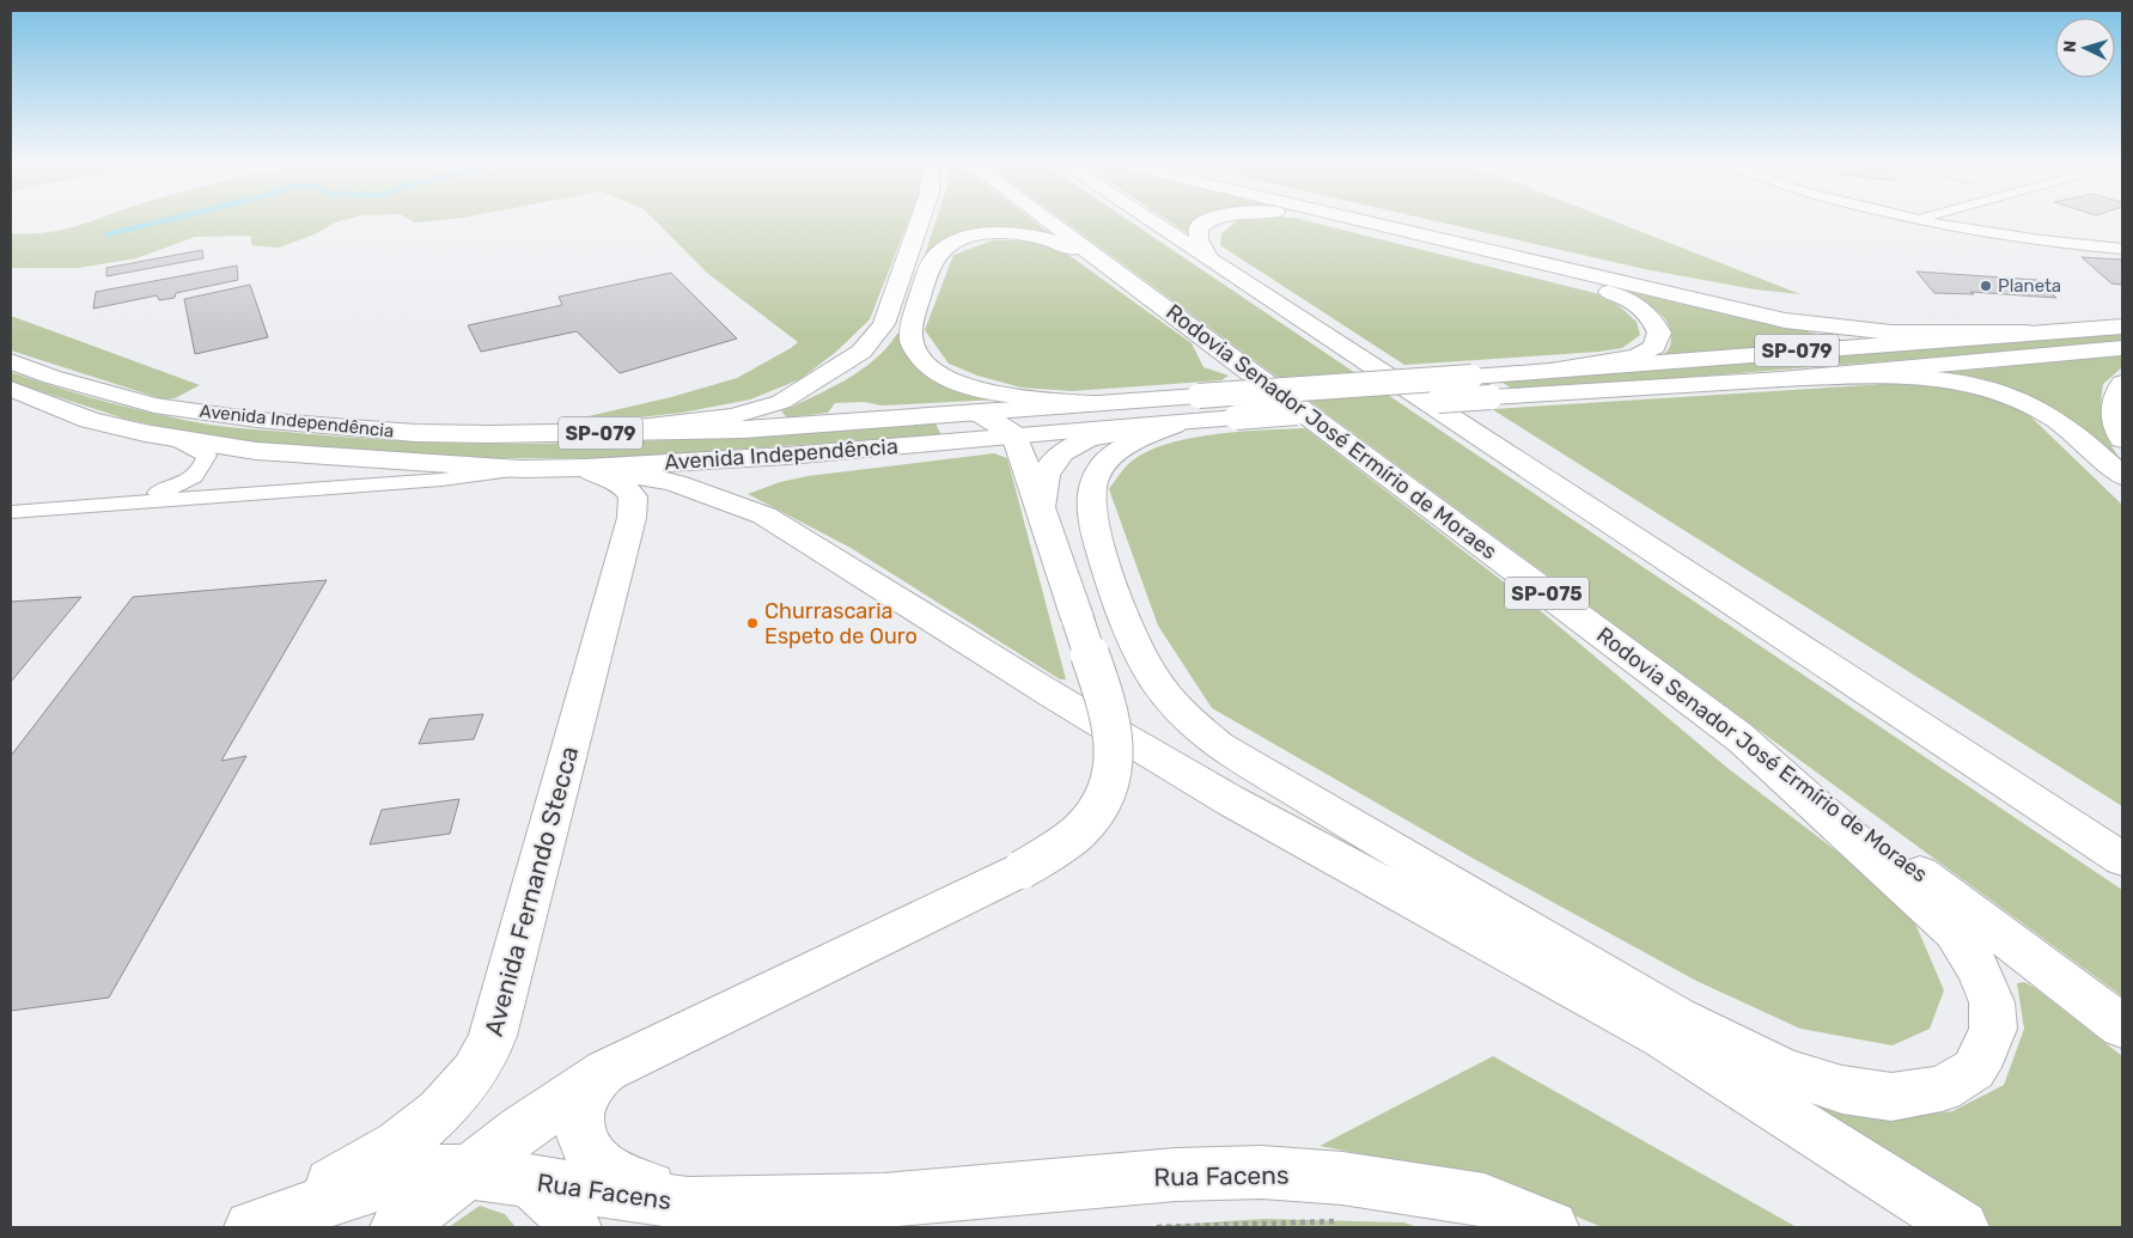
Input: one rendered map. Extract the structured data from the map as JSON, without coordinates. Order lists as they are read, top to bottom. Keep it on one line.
{"streets":{"main road":["SP-079","Avenida Independência","Rodovia Senador José Ermírio de Moraes","SP-075","Avenida Fernando Stecca","Rua Facens"]},"crossings":[["SP-079","Avenida Independência"],["Avenida Independência","Avenida Fernando Stecca"],["Avenida Fernando Stecca","Rua Facens"]],"places":["Planeta","Churrascaria Espeto de Ouro"],"north":"left"}
